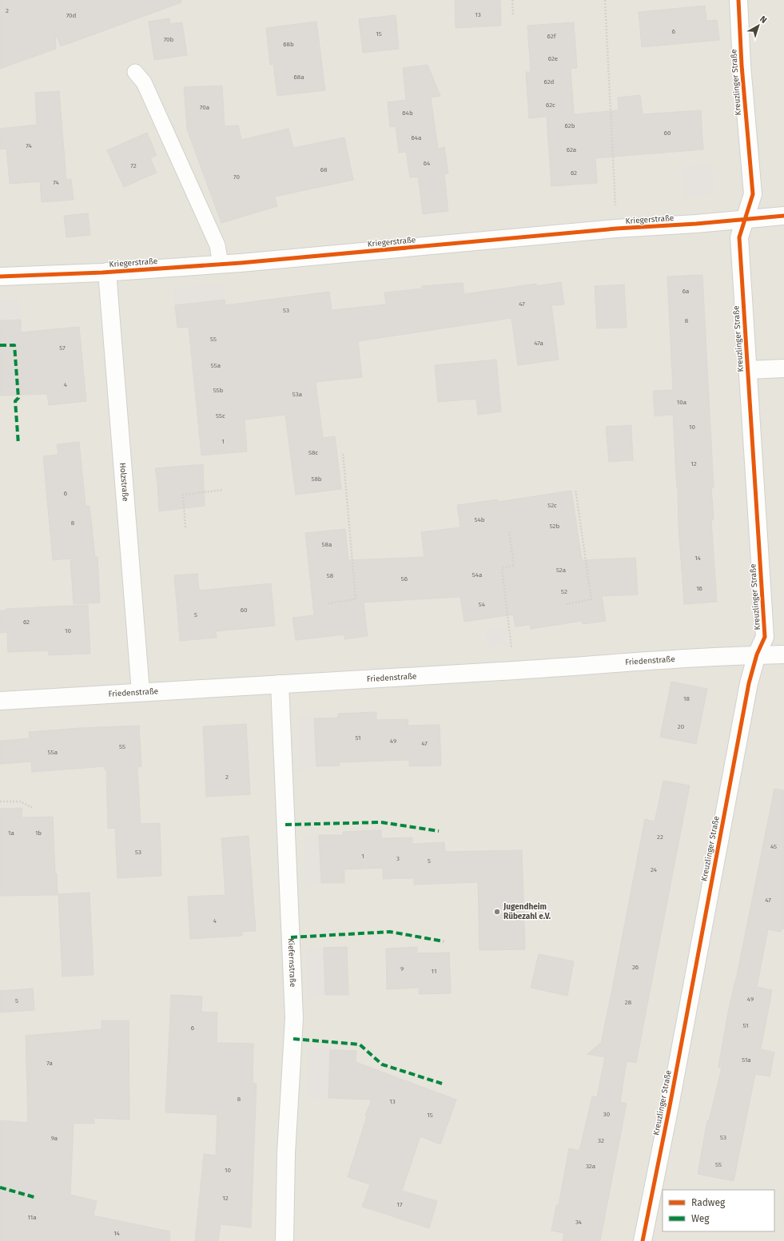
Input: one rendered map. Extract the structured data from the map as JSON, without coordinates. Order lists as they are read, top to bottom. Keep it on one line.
{"streets":{"street":["Kreuzlinger Straße","Kriegerstraße","Holzstraße","Friedenstraße","Kiefernstraße"]},"crossings":[["Kreuzlinger Straße","Kriegerstraße"],["Kreuzlinger Straße","Friedenstraße"],["Kriegerstraße","Holzstraße"],["Holzstraße","Friedenstraße"],["Friedenstraße","Kiefernstraße"]],"places":["Jugendheim Rübezahl e.V."],"house_numbers":["2","13","70d","6","15","62f","70b","68b","62e","68a","62d","62c","70a","64b","62b","60","64a","74","62a","64","72","68","62","70","74","6a","47","53","8","55","47a","57","55a","4","55b","53a","10a","55c","10","1","58c","12","58b","6","52c","54b","8","52b","58a","14","52a","54a","58","56","16","52","54","60","5","62","10","18","20","51","49","47","55","55a","2","1a","1b","22","45","53","1","3","5","24","47","4","26","9","11","49","5","28","51","6","51a","7a","8","13","30","15","53","9a","32","55","32a","10","12","17","11a","34","14"],"legend":["Radweg","Weg"],"north":"top right"}
